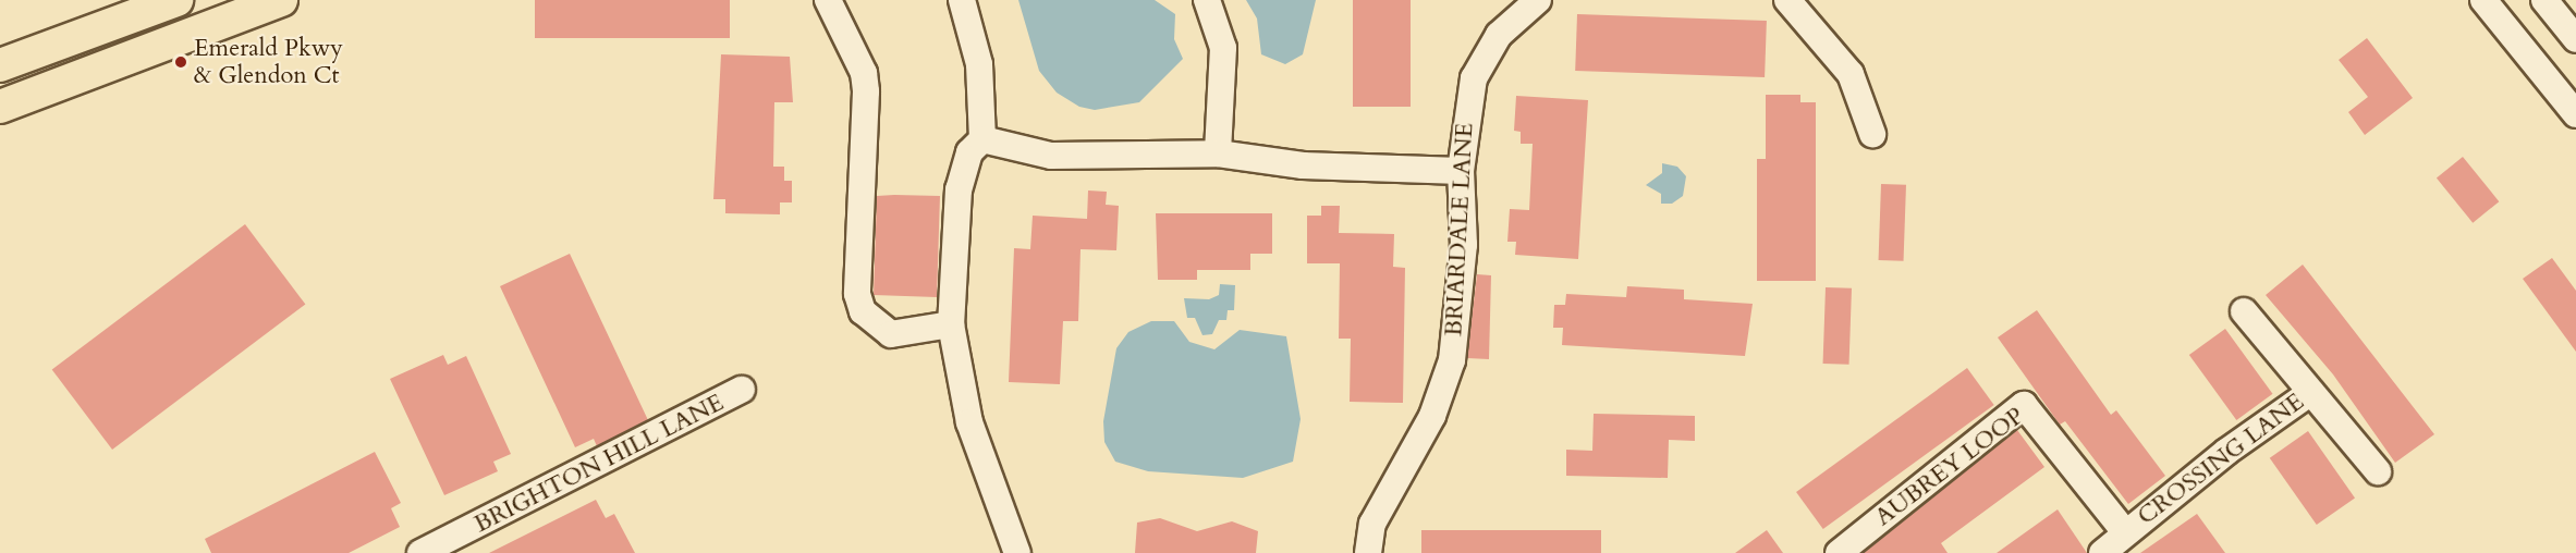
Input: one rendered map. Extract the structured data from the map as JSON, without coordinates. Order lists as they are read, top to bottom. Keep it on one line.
{"streets":{"street":["BRIARDALE LANE","CROSSING LANE","BRIGHTON HILL LANE","AUBREY LOOP"]},"crossings":[["CROSSING LANE","AUBREY LOOP"]],"places":["Emerald Pkwy & Glendon Ct"]}
